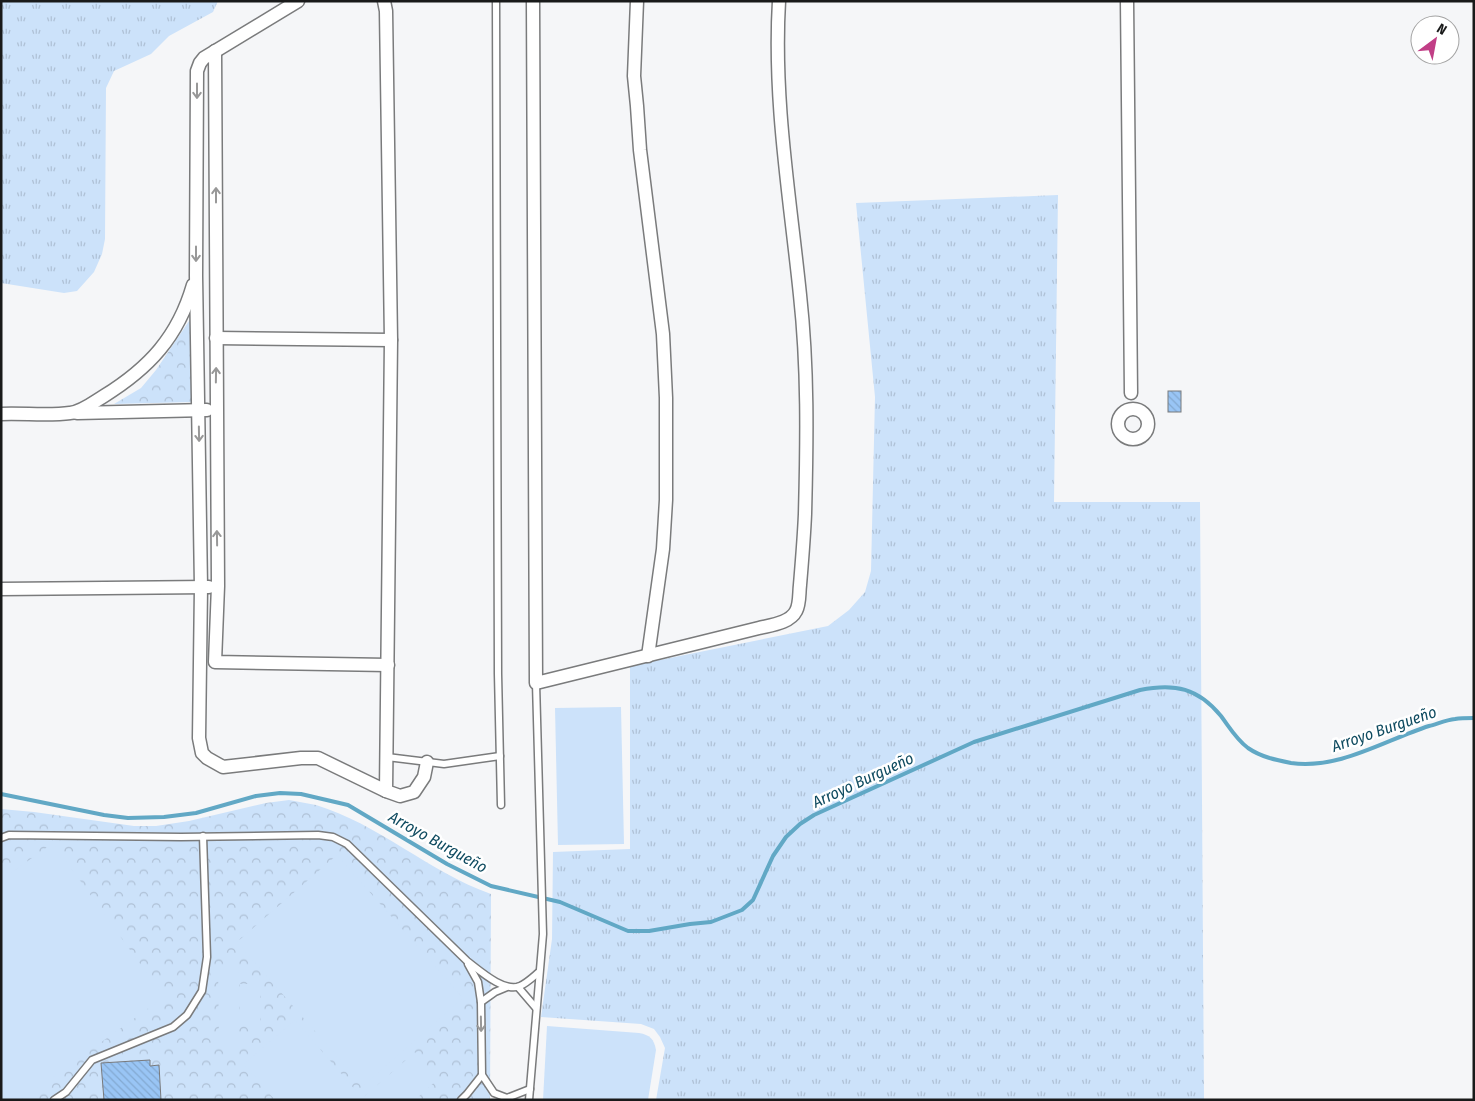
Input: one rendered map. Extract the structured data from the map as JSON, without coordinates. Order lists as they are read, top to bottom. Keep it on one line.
{"water":["Arroyo Burgueño"],"north":"top right"}
